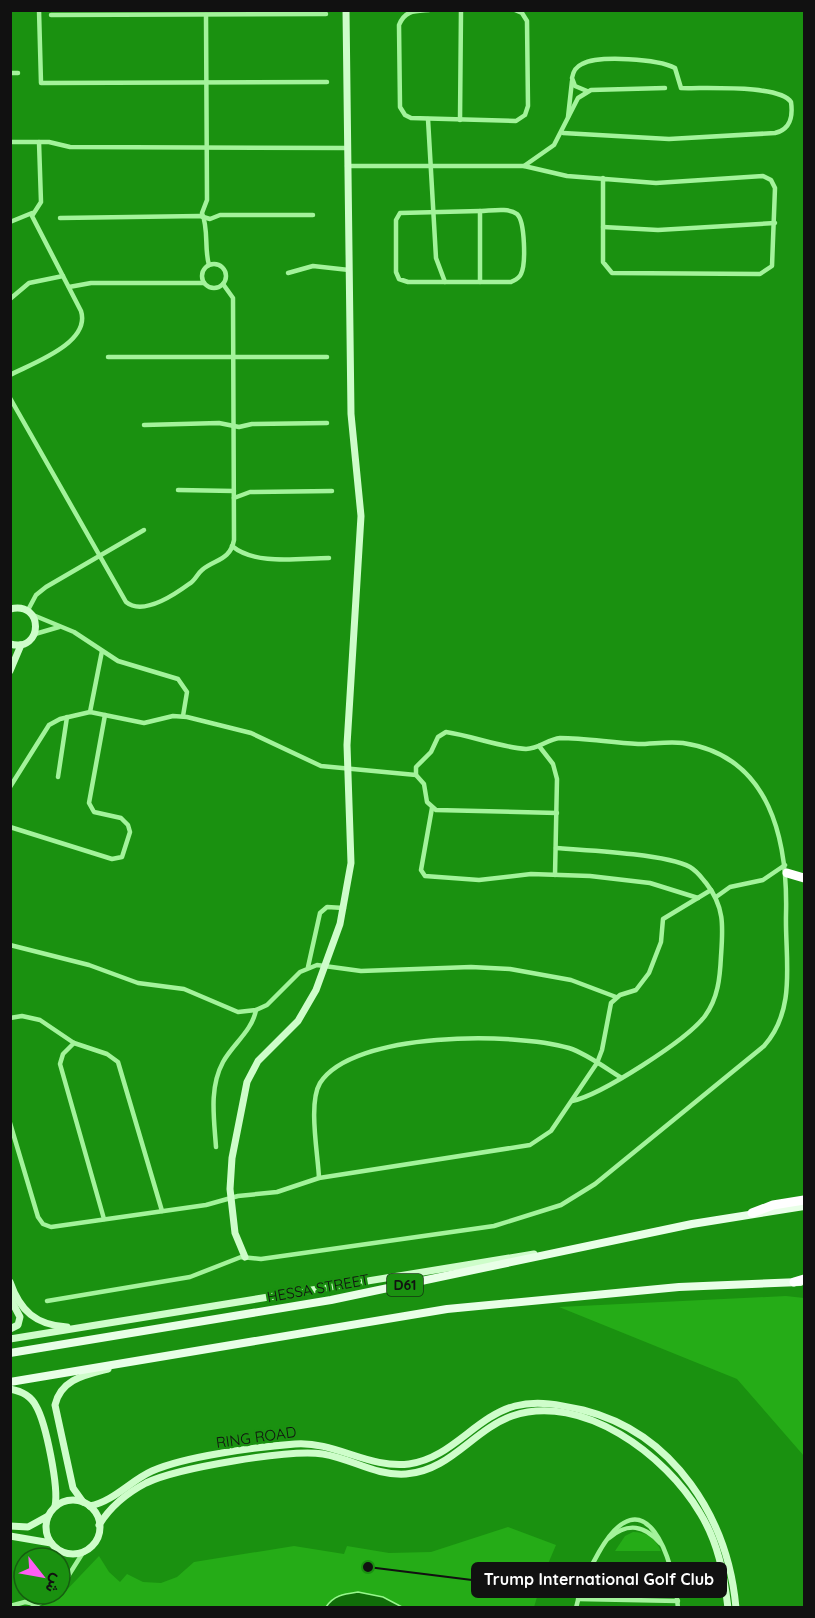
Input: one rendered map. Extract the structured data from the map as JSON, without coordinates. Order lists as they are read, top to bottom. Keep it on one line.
{"streets":{"main road":["D61","HESSA STREET"],"street":["RING ROAD"]},"places":["Trump International Golf Club"],"north":"bottom right"}
